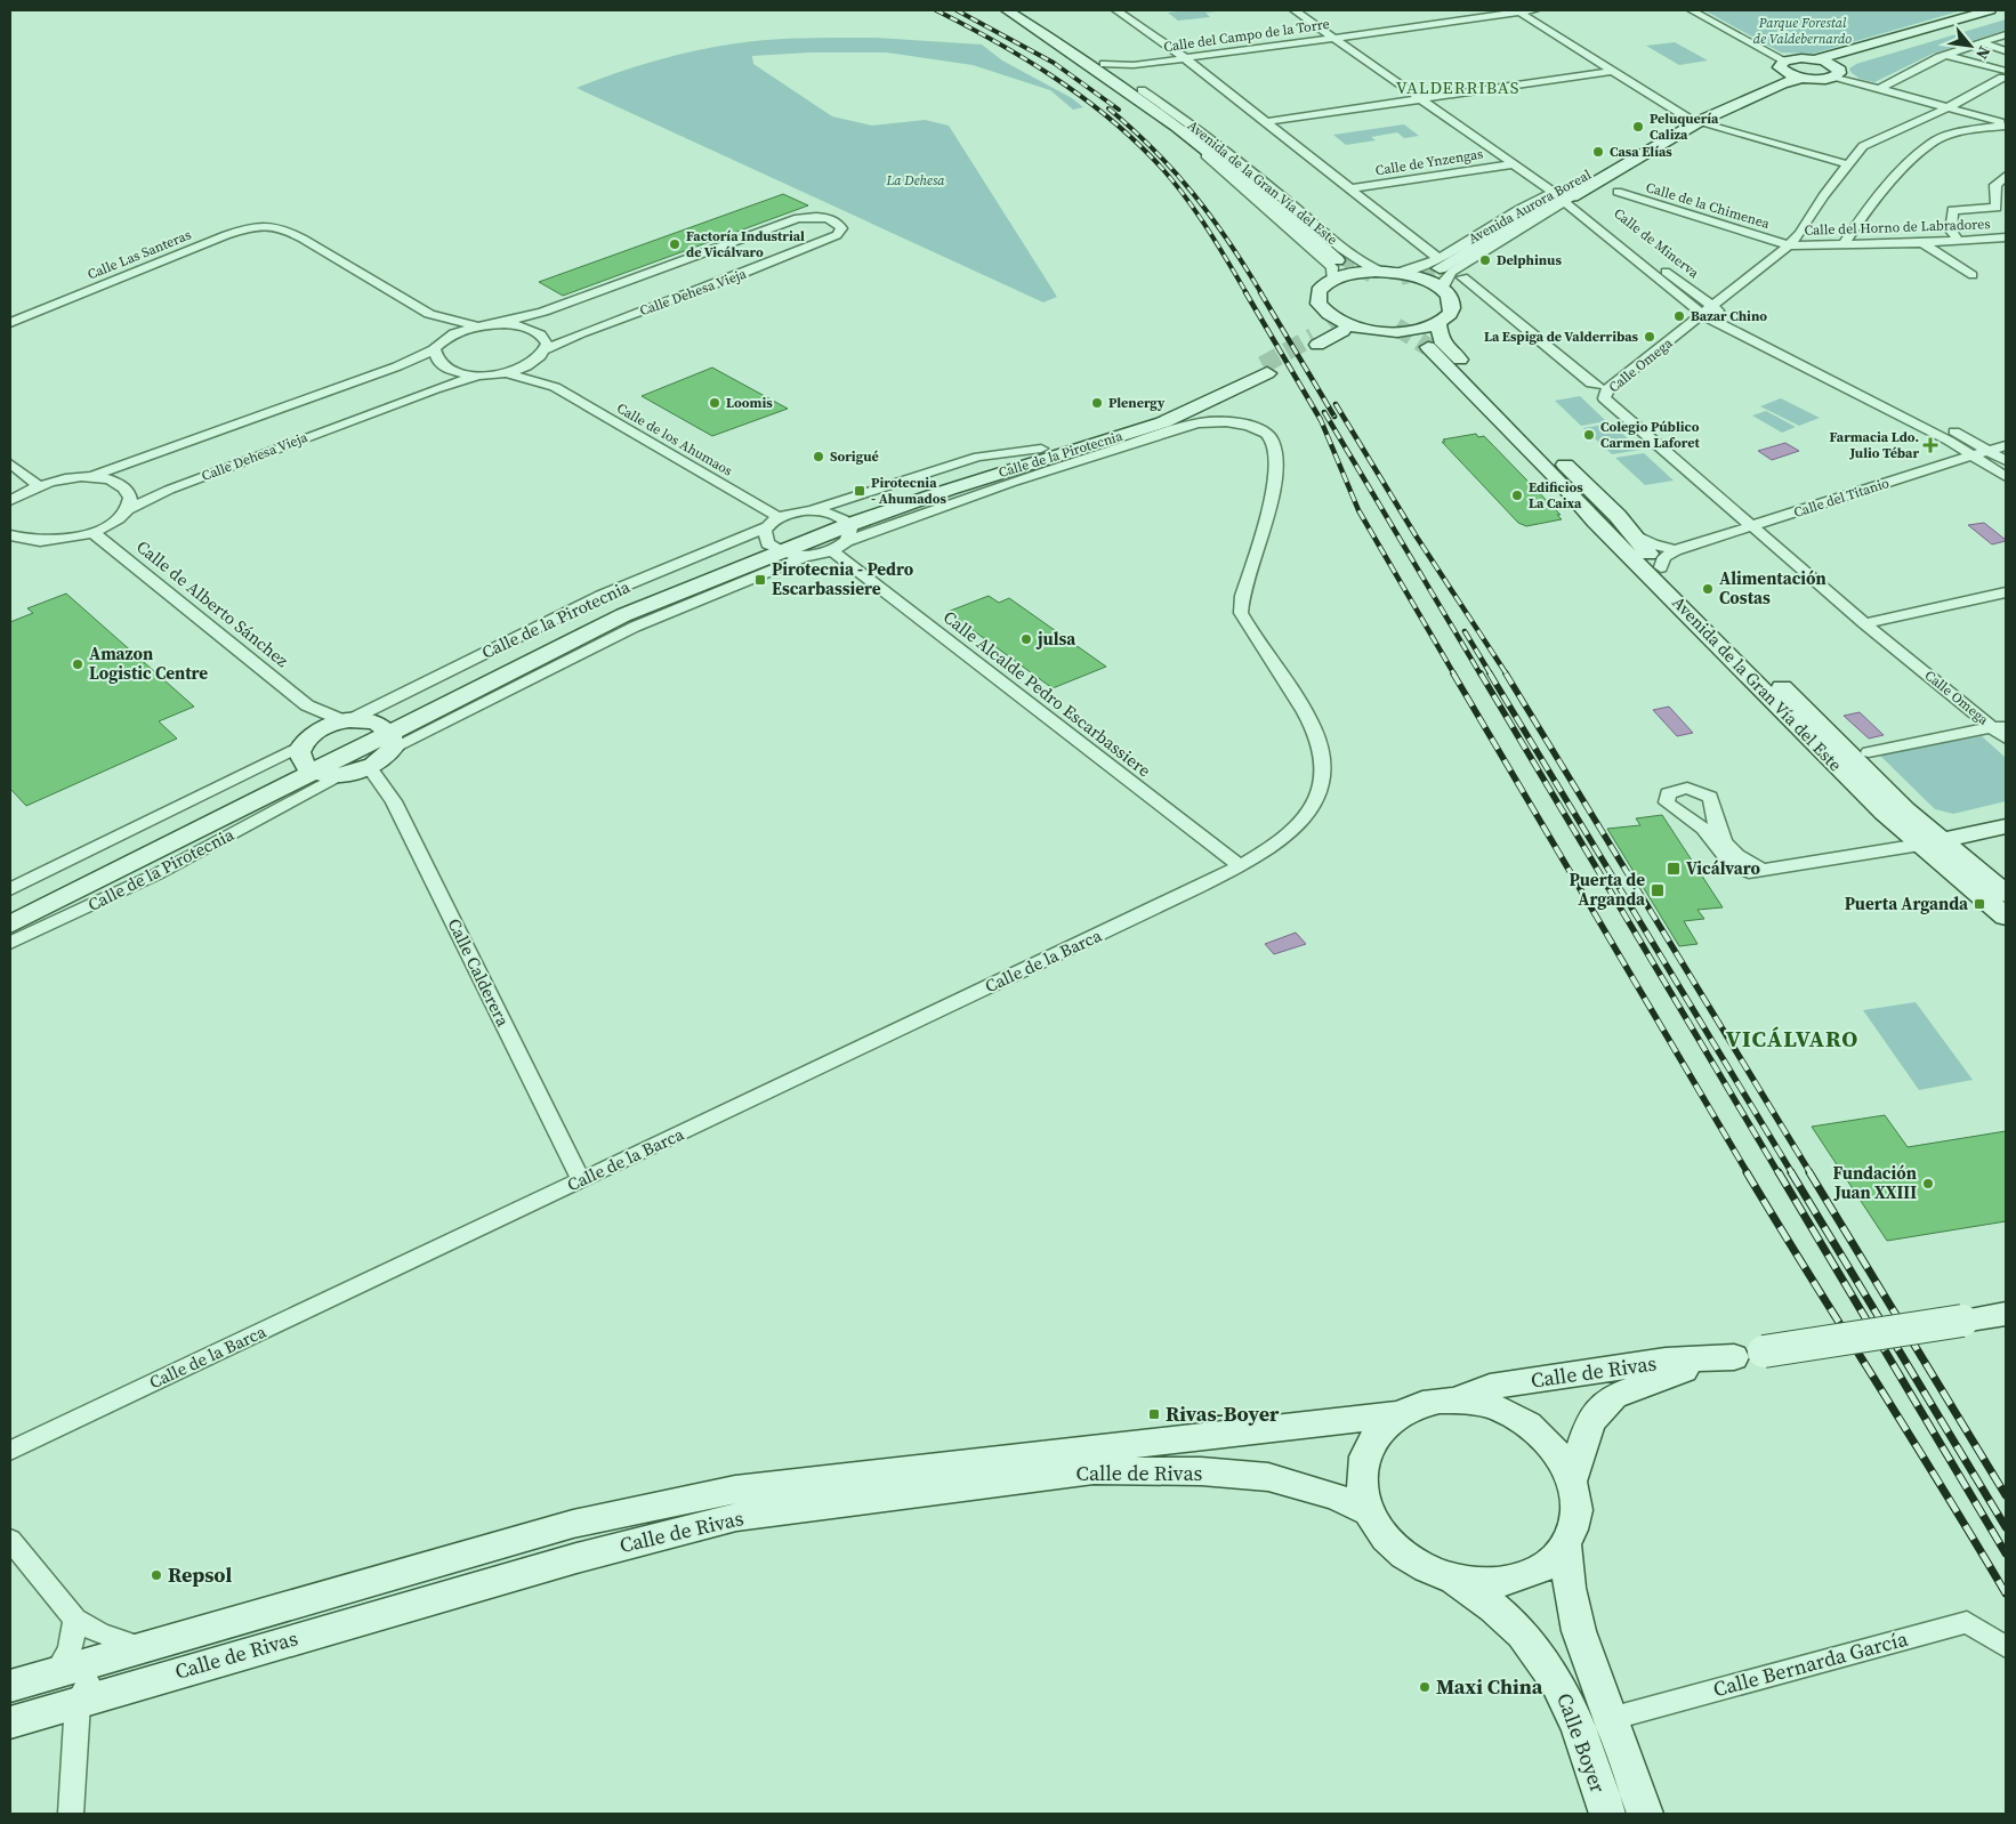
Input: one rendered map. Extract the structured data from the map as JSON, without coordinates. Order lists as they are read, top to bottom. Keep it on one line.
{"streets":{"main road":["Avenida de la Gran Vía del Este","Avenida Aurora Boreal","Calle de la Pirotecnia","Calle de Rivas","Calle Boyer"],"street":["Calle del Campo de la Torre","Calle de Ynzengas","Calle de la Chimenea","Calle del Horno de Labradores","Calle de Minerva","Calle Las Santeras","Calle Dehesa Vieja","Calle Omega","Calle de los Ahumaos","Calle del Titanio","Calle de Alberto Sánchez","Calle Alcalde Pedro Escarbassiere","Calle de la Barca","Calle Calderera","Calle Bernarda García"]},"crossings":[["Calle del Campo de la Torre","Avenida de la Gran Vía del Este"],["Calle del Campo de la Torre","Calle de Minerva"],["Calle de Ynzengas","Calle de Minerva"],["Avenida de la Gran Vía del Este","Avenida Aurora Boreal"],["Calle de la Chimenea","Calle del Horno de Labradores"],["Calle de la Chimenea","Calle Omega"],["Avenida Aurora Boreal","Calle de Minerva"],["Calle del Horno de Labradores","Calle Omega"],["Calle de Minerva","Calle Omega"],["Calle de Minerva","Calle del Titanio"],["Calle Dehesa Vieja","Calle de los Ahumaos"],["Calle Dehesa Vieja","Calle de Alberto Sánchez"],["Calle Omega","Calle del Titanio"],["Calle de los Ahumaos","Calle de la Pirotecnia"],["Calle de la Pirotecnia","Calle de Alberto Sánchez"],["Calle de la Pirotecnia","Calle Alcalde Pedro Escarbassiere"],["Calle de la Pirotecnia","Calle de la Barca"],["Calle de la Pirotecnia","Calle Calderera"],["Calle Alcalde Pedro Escarbassiere","Calle de la Barca"],["Calle de la Barca","Calle Calderera"],["Calle de Rivas","Calle Boyer"],["Calle Bernarda García","Calle Boyer"]],"districts":["VALDERRIBAS","VICÁLVARO"],"parks":["Parque Forestal de Valdebernardo","La Dehesa"],"places":{"other":["Peluquería Caliza","Casa Elías","Factoría Industrial de Vicálvaro","Delphinus","Bazar Chino","La Espiga de Valderribas","Loomis","Plenergy","Colegio Público Carmen Laforet","Sorigué","Edificios La Caixa","Alimentación Costas","julsa","Amazon Logistic Centre","Fundación Juan XXIII","Repsol","Maxi China"],"health":["Farmacia Ldo. Julio Tébar"],"transit":["Pirotecnia - Ahumados","Pirotecnia - Pedro Escarbassiere","Vicálvaro","Puerta de Arganda","Puerta Arganda","Rivas-Boyer"]},"north":"bottom right"}
